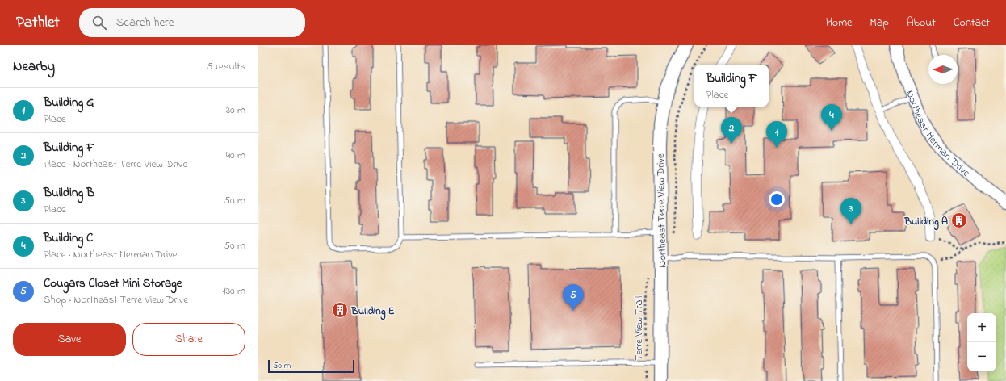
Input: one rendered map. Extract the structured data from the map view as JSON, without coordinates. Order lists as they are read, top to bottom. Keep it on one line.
{"streets":{"main road":["Northeast Terre View Drive"],"street":["Northeast Merman Drive"],"path":["Terre View Trail"]},"places":{"building":["Building A","Building E"]},"scale_bar":"50 m","north":"left","page":{"header":"Pathlet","search":"Search here","nav":["Home","Map","About","Contact"],"heading":["Nearby","5 results"],"popup":["Building F","Place"],"list":[{"mark":"1","name":"Building G","note":"Place","value":"30 m"},{"mark":"2","name":"Building F","note":"Place · Northeast Terre View Drive","value":"40 m"},{"mark":"3","name":"Building B","note":"Place","value":"50 m"},{"mark":"4","name":"Building C","note":"Place · Northeast Merman Drive","value":"50 m"},{"mark":"5","name":"Cougars Closet Mini Storage","note":"Shop · Northeast Terre View Drive","value":"130 m"}],"pins":["4","2","1","3","5"],"buttons":["Save","Share"],"map_buttons":["+","−"],"scale":"50 m"}}
